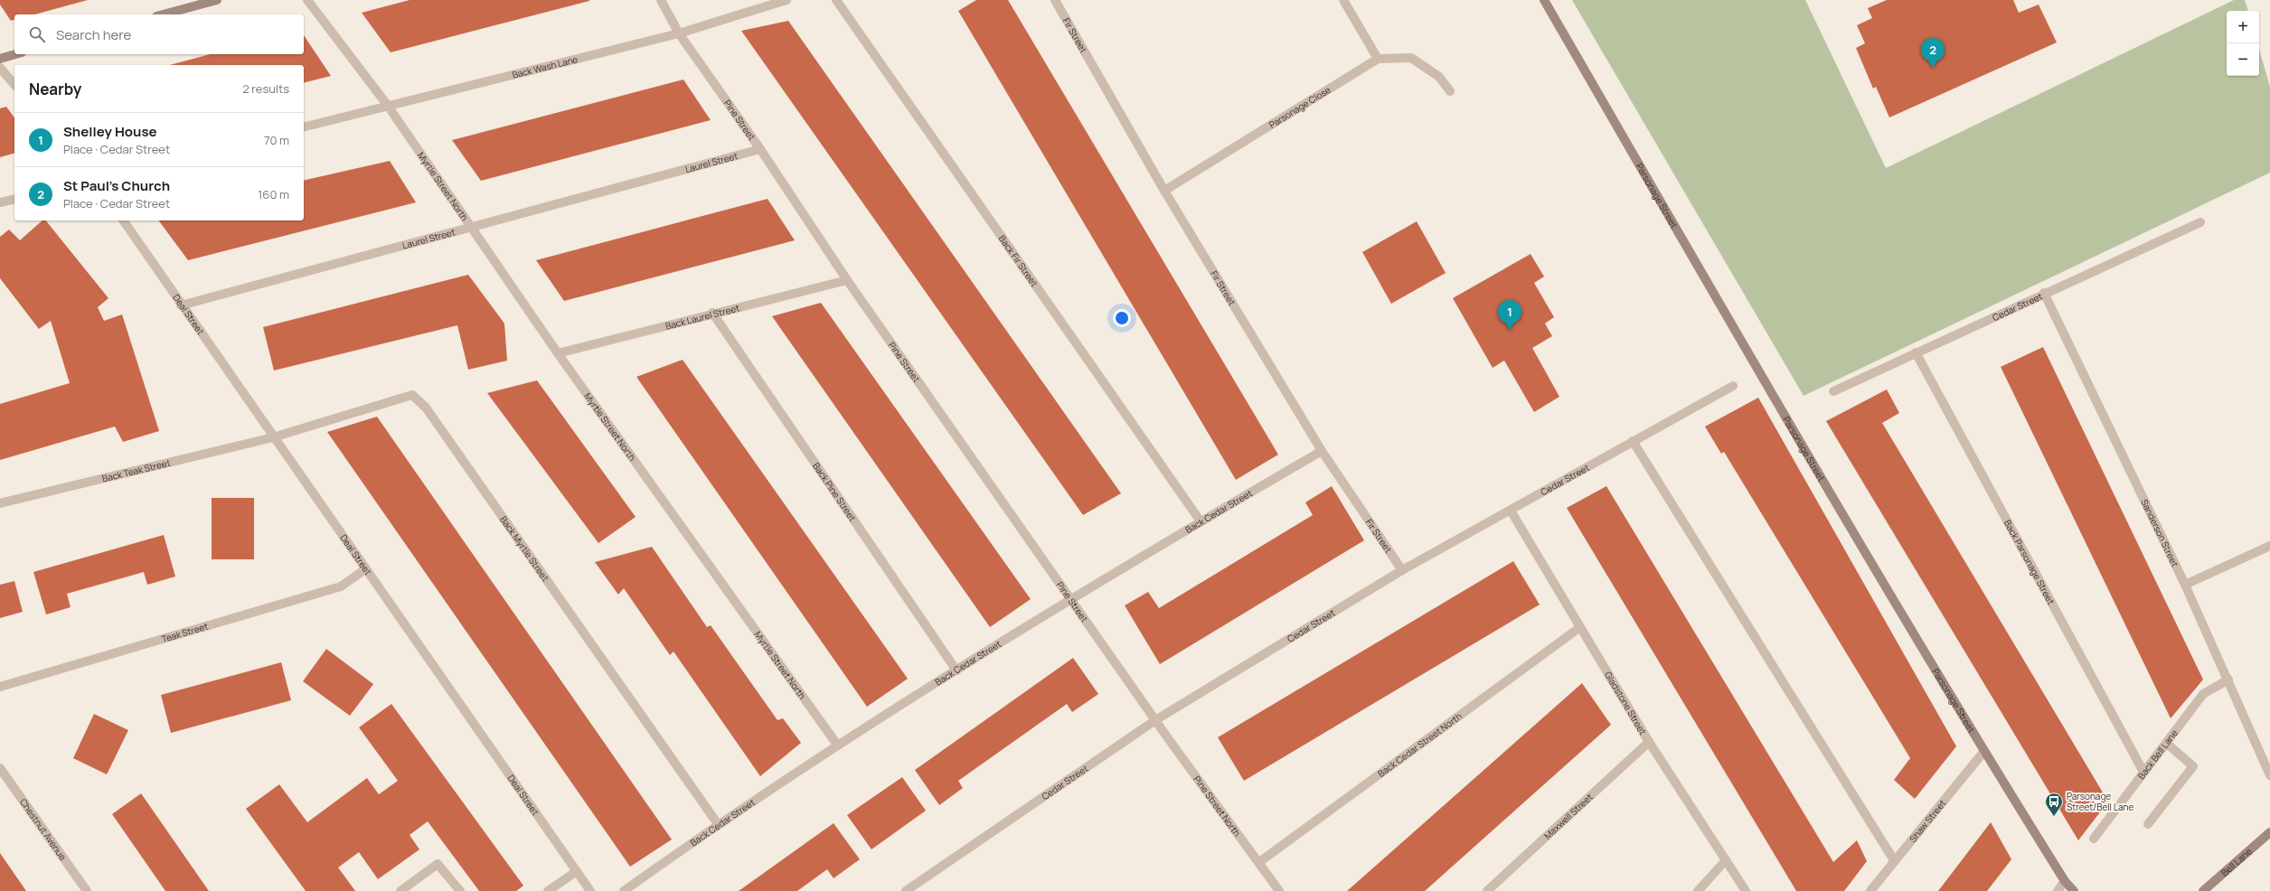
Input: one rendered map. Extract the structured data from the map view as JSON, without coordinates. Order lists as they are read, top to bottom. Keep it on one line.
{"streets":{"main road":["Parsonage Street","Bell Lane"],"street":["Fir Street","Back Wash Lane","Parsonage Close","Pine Street","Laurel Street","Myrtle Street North","Back Fir Street","Cedar Street","Deal Street","Back Laurel Street","Back Teak Street","Back Pine Street","Back Cedar Street","Sanderson Street","Back Myrtle Street","Back Parsonage Street","Teak Street","Gladstone Street","Back Cedar Street North","Back Bell Lane","Pine Street North","Maxwell Street","Shaw Street","Chestnut Avenue"]},"crossings":[["Fir Street","Parsonage Close"],["Fir Street","Cedar Street"],["Fir Street","Back Cedar Street"],["Back Wash Lane","Pine Street"],["Back Wash Lane","Myrtle Street North"],["Pine Street","Laurel Street"],["Pine Street","Cedar Street"],["Pine Street","Back Laurel Street"],["Pine Street","Back Cedar Street"],["Pine Street","Pine Street North"],["Laurel Street","Myrtle Street North"],["Laurel Street","Deal Street"],["Myrtle Street North","Back Laurel Street"],["Myrtle Street North","Back Cedar Street"],["Parsonage Street","Shaw Street"],["Back Fir Street","Back Cedar Street"],["Cedar Street","Sanderson Street"],["Cedar Street","Back Parsonage Street"],["Cedar Street","Gladstone Street"],["Cedar Street","Pine Street North"],["Deal Street","Back Teak Street"],["Deal Street","Back Myrtle Street"],["Deal Street","Teak Street"],["Back Laurel Street","Back Pine Street"],["Back Teak Street","Back Myrtle Street"],["Back Pine Street","Back Cedar Street"],["Back Cedar Street","Back Myrtle Street"],["Sanderson Street","Back Bell Lane"],["Back Parsonage Street","Back Bell Lane"],["Gladstone Street","Back Cedar Street North"],["Gladstone Street","Maxwell Street"],["Back Cedar Street North","Pine Street North"]],"places":{"bus stop":["Parsonage Street/Bell Lane"]},"page":{"map_buttons":["+","−"],"search":"Search here","pins":["2","1"],"heading":["Nearby","2 results"],"list":[{"mark":"1","name":"Shelley House","note":"Place · Cedar Street","value":"70 m"},{"mark":"2","name":"St Paul's Church","note":"Place · Cedar Street","value":"160 m"}]}}
